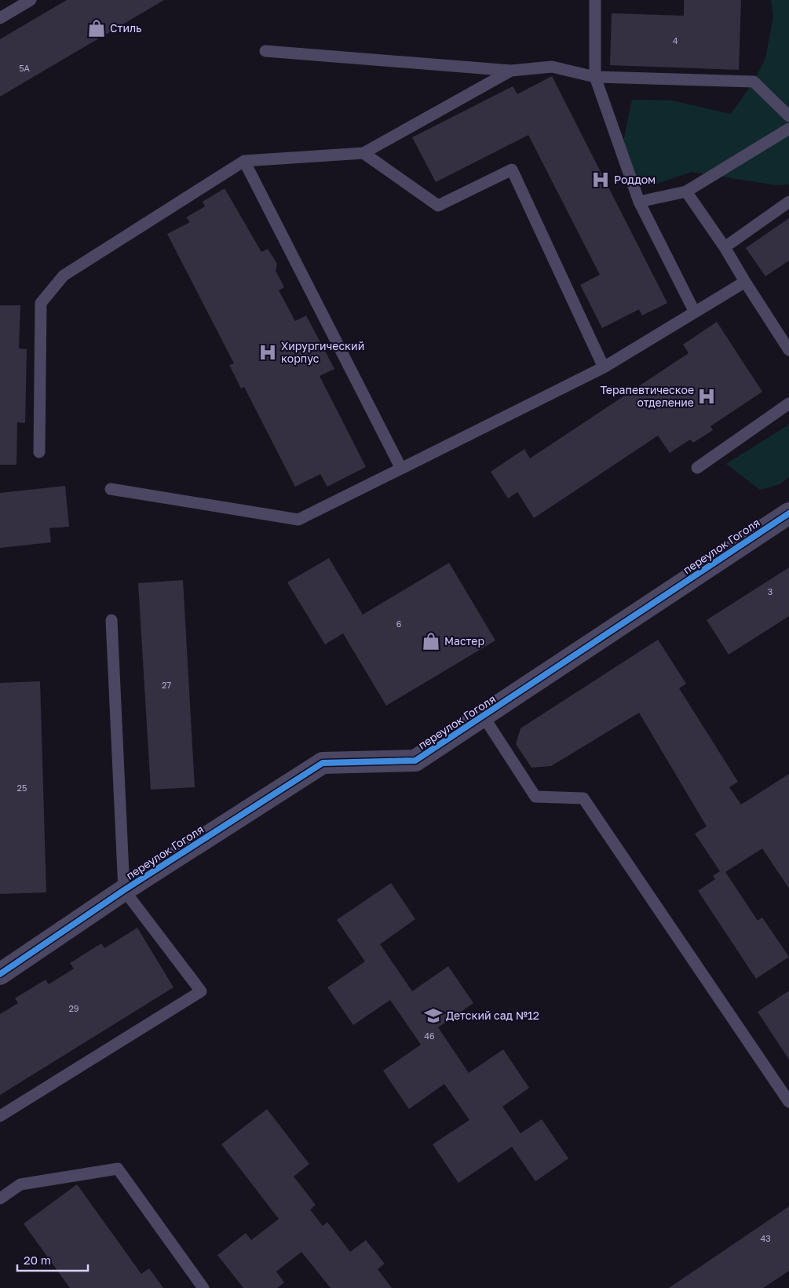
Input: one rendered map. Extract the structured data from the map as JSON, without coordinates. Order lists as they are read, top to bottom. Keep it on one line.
{"streets":{"street":["переулок Гоголя"]},"places":{"shop":["Стиль","Мастер"],"hospital":["Роддом","Хирургический корпус","Терапевтическое отделение"],"school or university":["Детский сад №12"]},"house_numbers":["4","5А","3","6","27","25","29","46","43"],"scale_bar":"20 m"}
